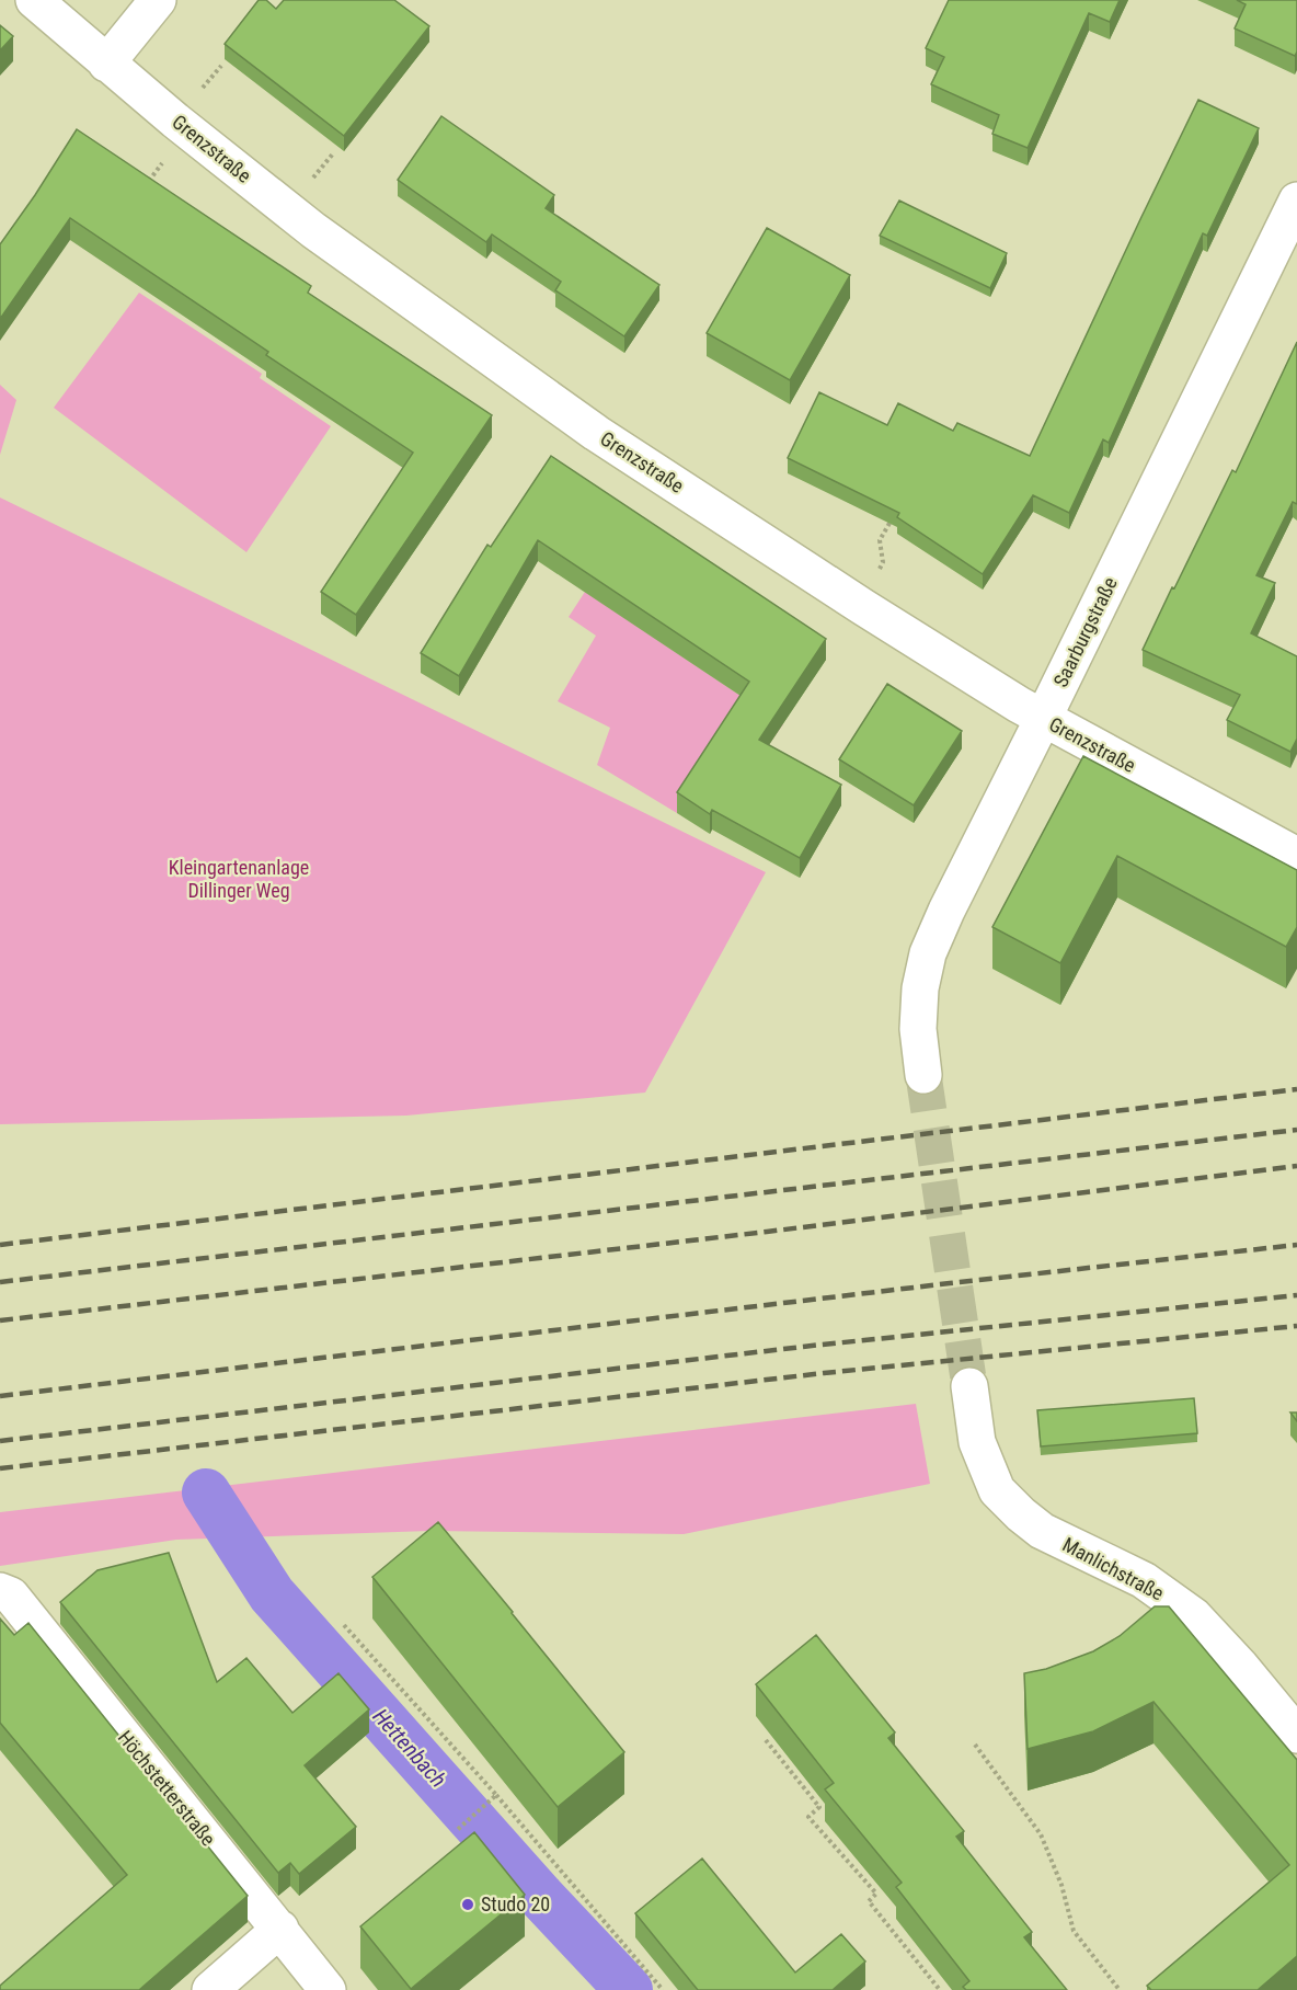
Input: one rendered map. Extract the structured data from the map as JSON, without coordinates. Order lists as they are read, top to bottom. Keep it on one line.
{"streets":{"street":["Grenzstraße","Saarburgstraße","Manlichstraße","Höchstetterstraße"]},"crossings":[["Grenzstraße","Saarburgstraße"]],"water":["Hettenbach"],"parks":["Kleingartenanlage Dillinger Weg"],"places":["Studo 20"]}
